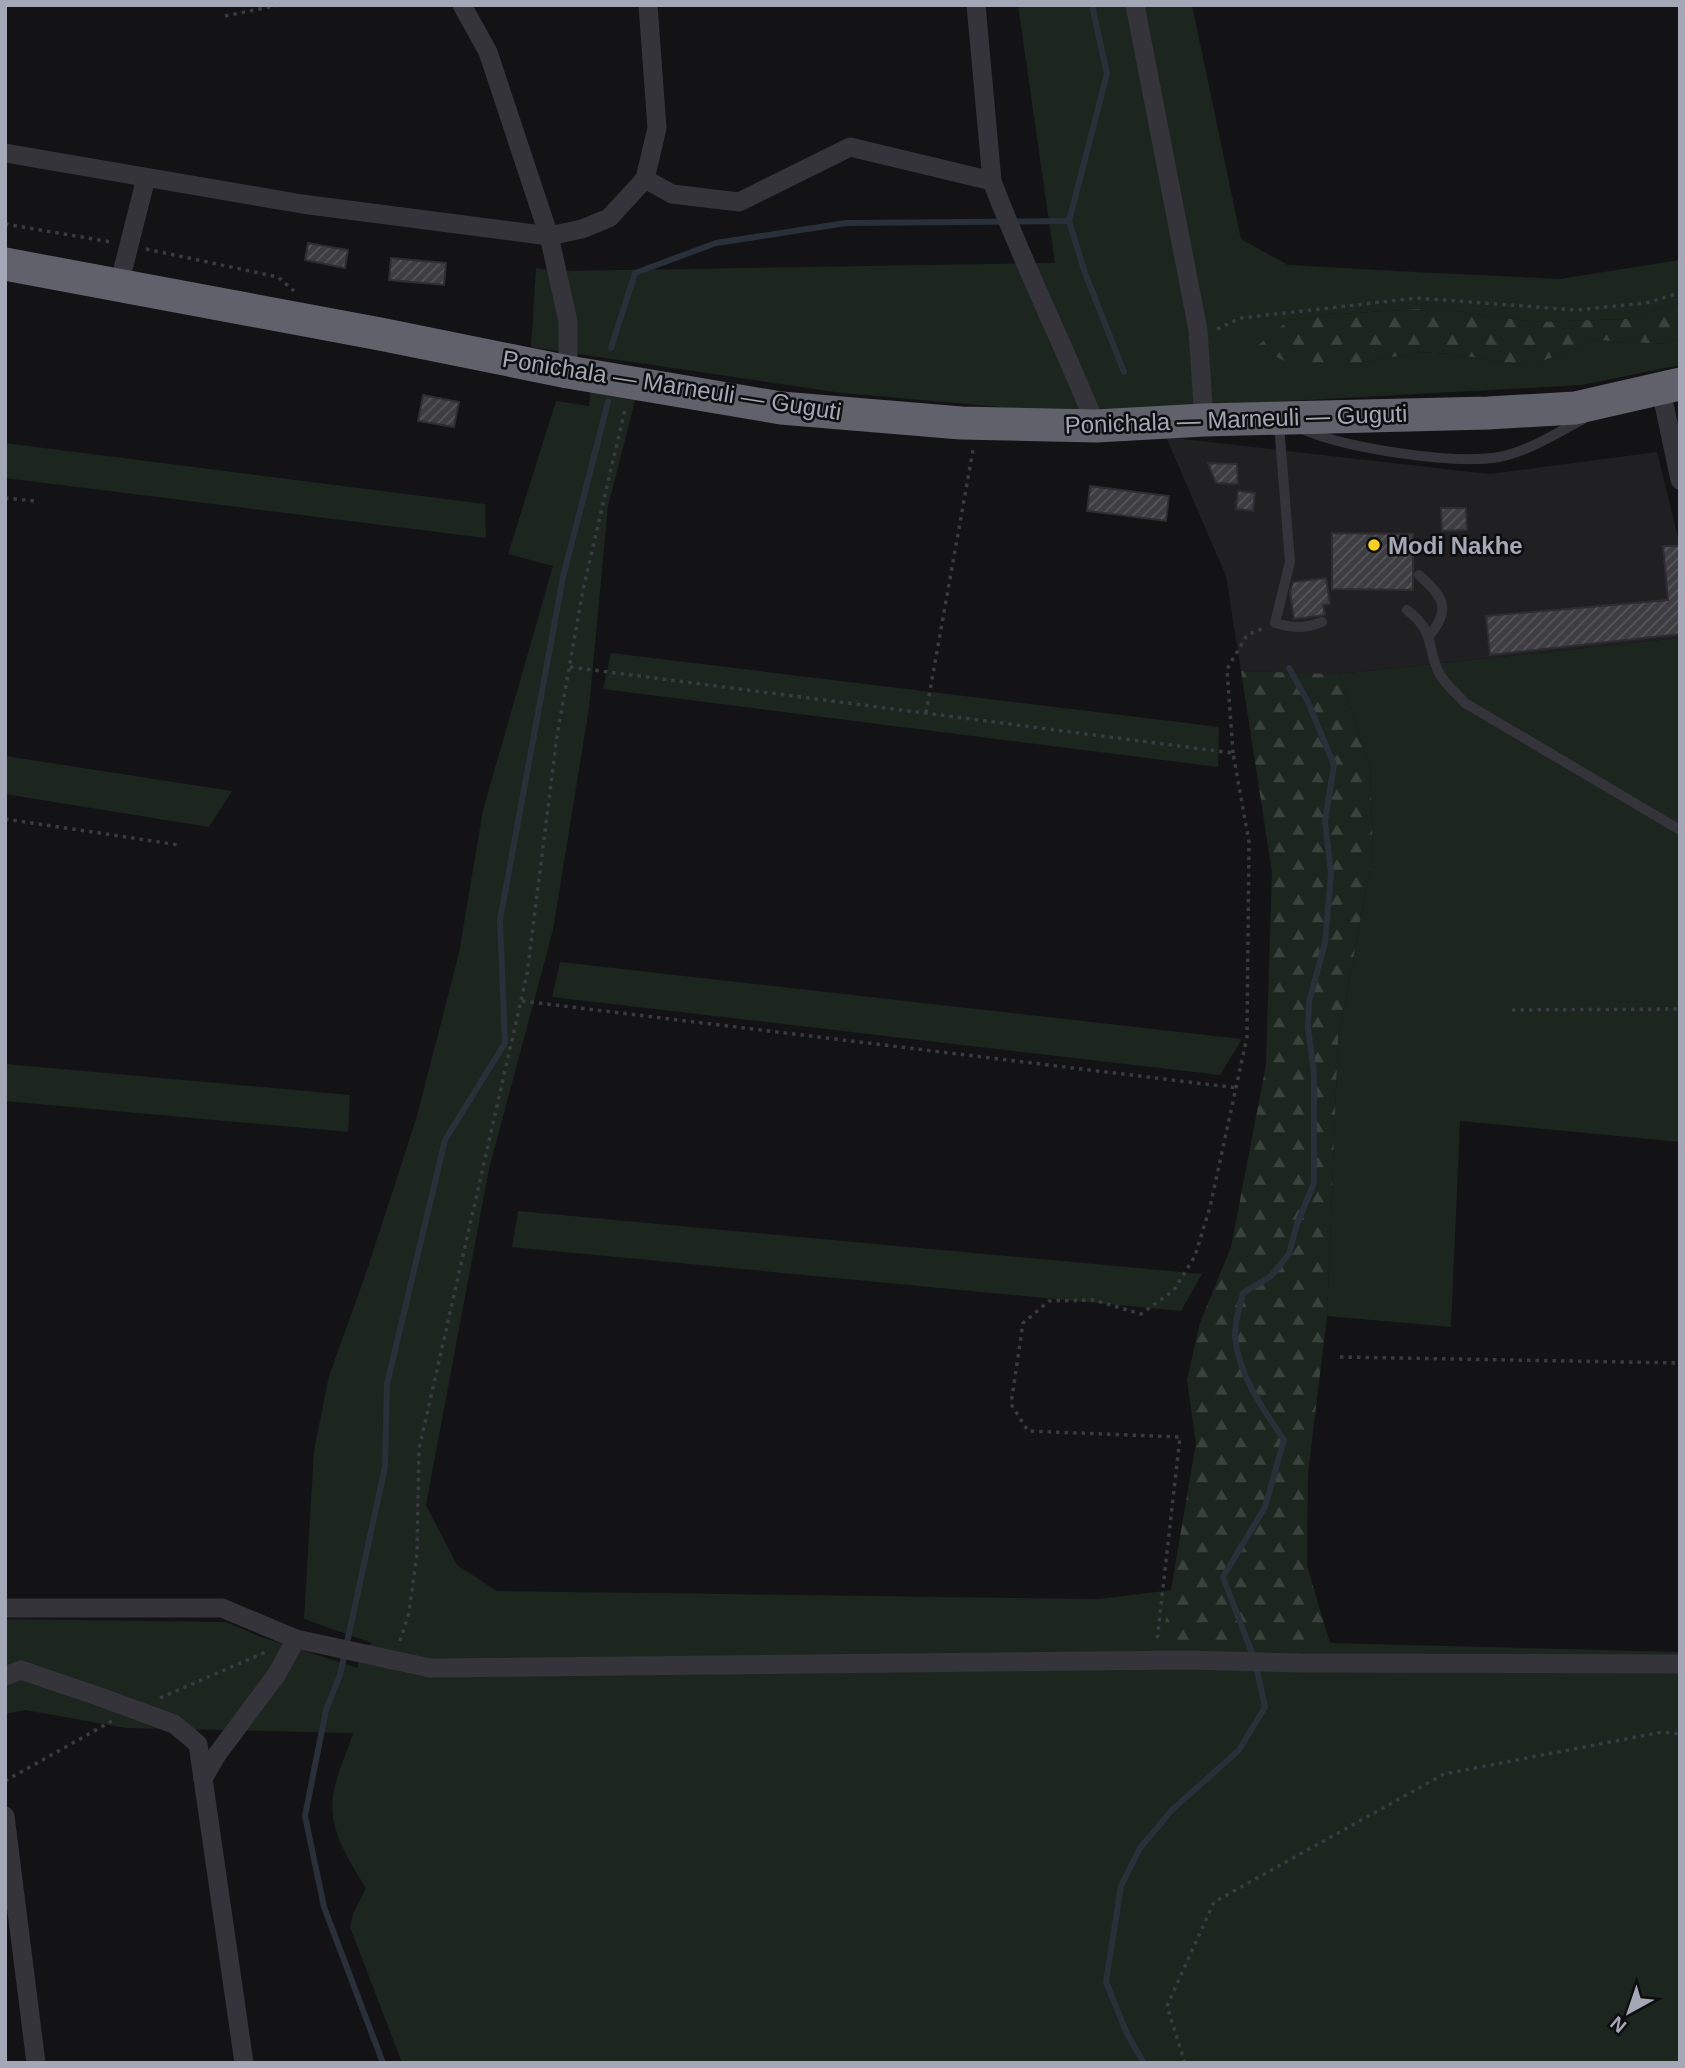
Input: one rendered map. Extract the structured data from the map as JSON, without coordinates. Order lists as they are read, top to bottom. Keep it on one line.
{"streets":{"highway":["Ponichala — Marneuli — Guguti"]},"places":["Modi Nakhe"],"north":"bottom left"}
